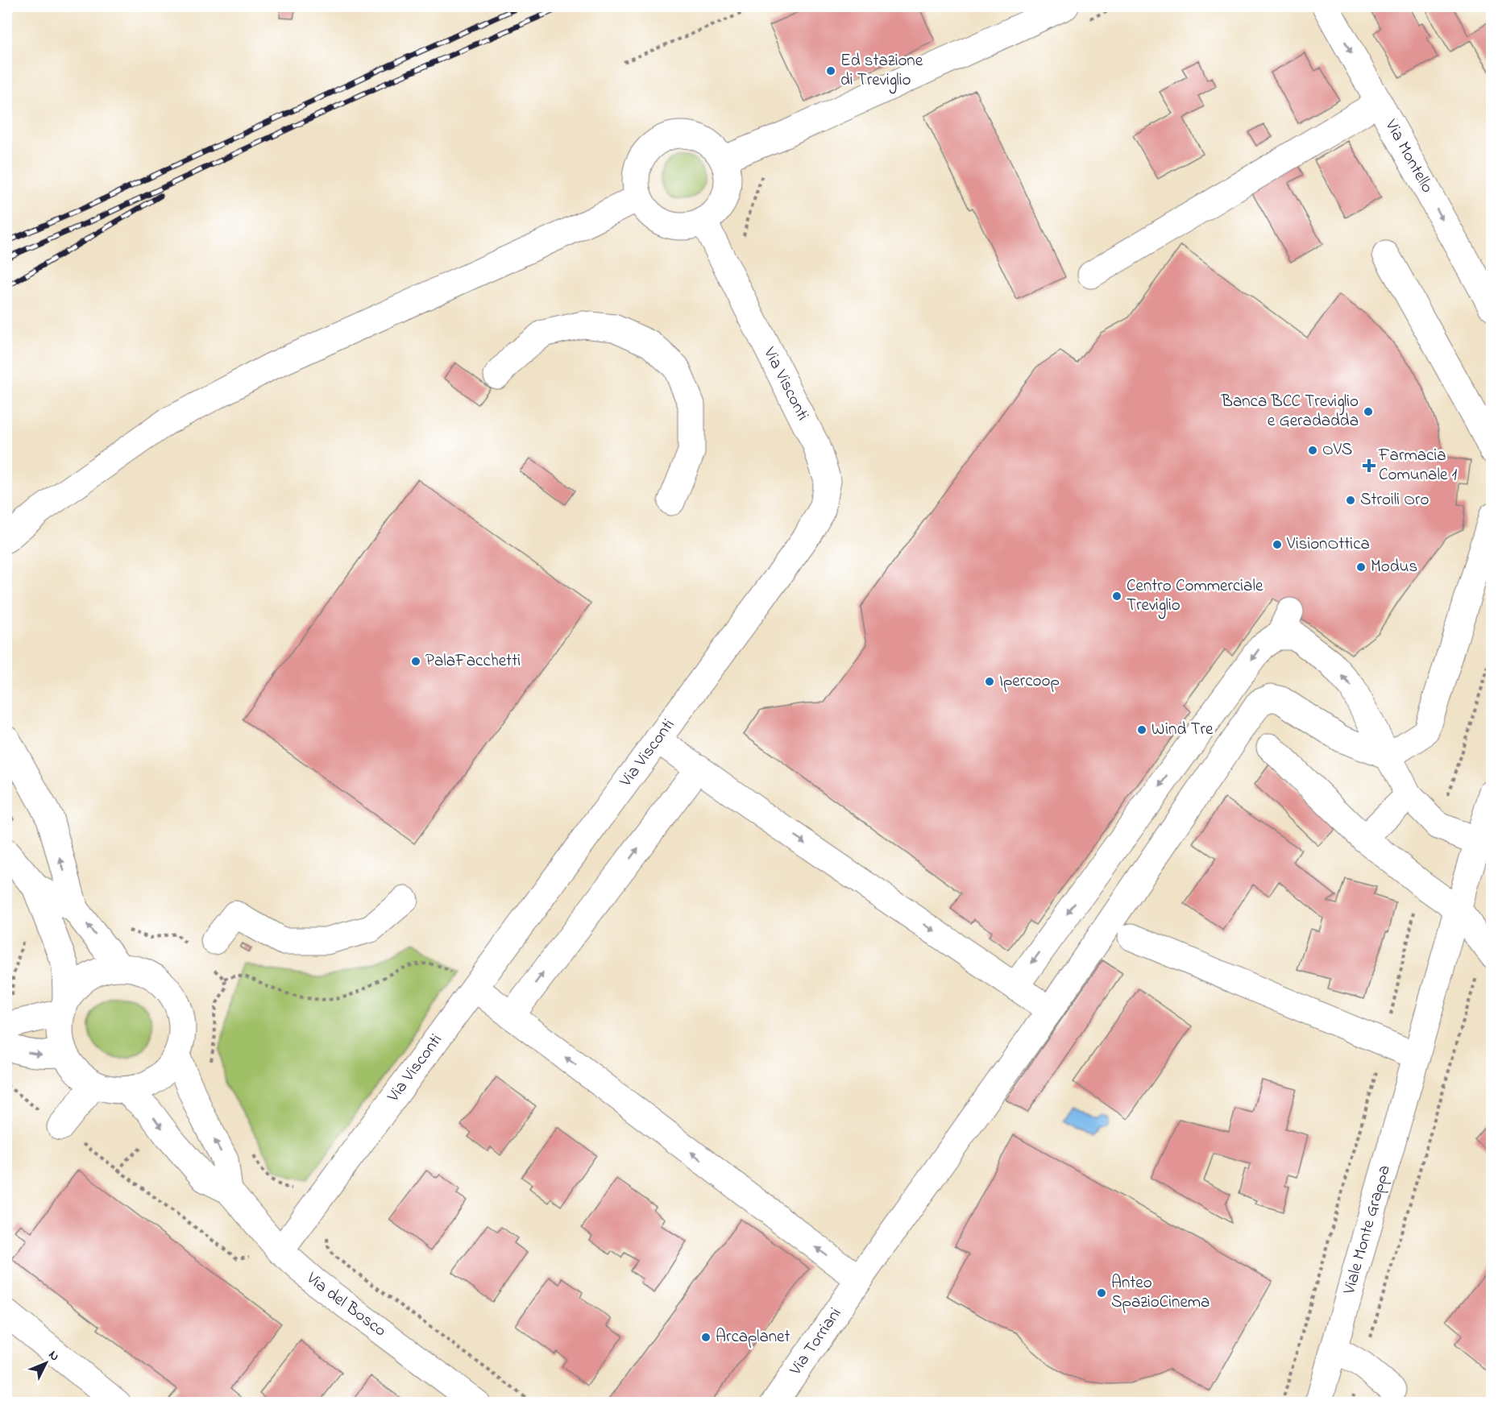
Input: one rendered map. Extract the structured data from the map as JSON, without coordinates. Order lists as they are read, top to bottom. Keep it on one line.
{"streets":{"street":["Via Montello","Via Visconti","Viale Monte Grappa","Via del Bosco","Via Torriani"]},"crossings":[["Via Visconti","Via del Bosco"]],"one_way":["Via Montello"],"places":{"other":["Ed stazione di Treviglio","Banca BCC Treviglio e Geradadda","OVS","Stroili Oro","VisionOttica","Modus","Centro Commerciale Treviglio","PalaFacchetti","Ipercoop","Wind Tre","Anteo SpazioCinema","Arcaplanet"],"health":["Farmacia Comunale 1"]},"north":"top right"}
